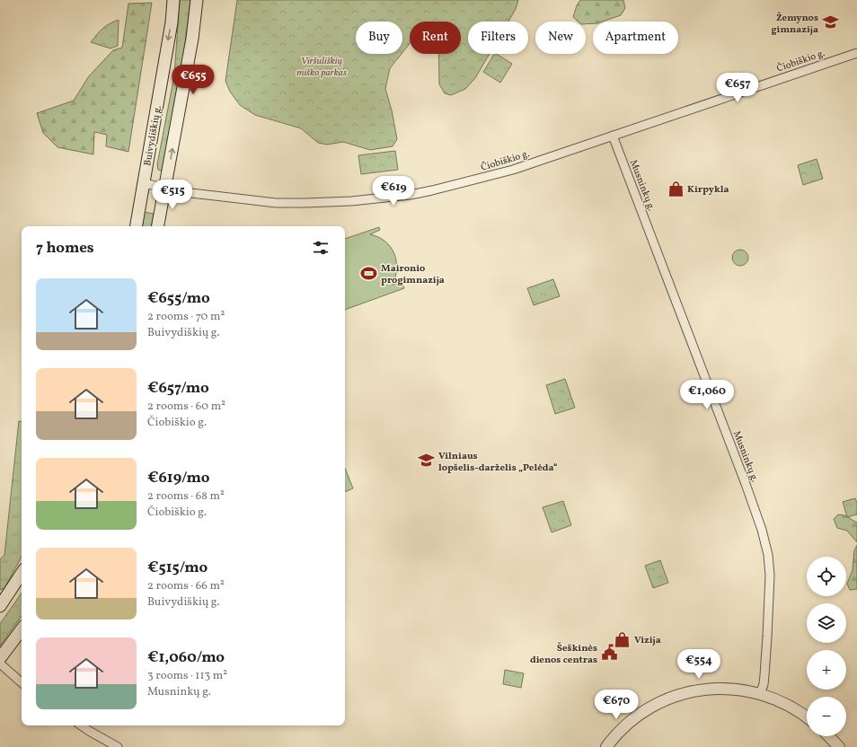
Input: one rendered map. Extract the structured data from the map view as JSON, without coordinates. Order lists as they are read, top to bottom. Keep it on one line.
{"streets":{"main road":["Buivydiškių g."],"street":["Čiobiškio g.","Musninkų g."]},"crossings":[["Čiobiškio g.","Buivydiškių g."],["Čiobiškio g.","Musninkų g."]],"parks":["Viršuliškių miško parkas"],"places":{"school or university":["Žemynos gimnazija","Vilniaus lopšelis-darželis „Pelėda“"],"shop":["Kirpykla","Vizija"],"sports":["Maironio progimnazija"],"public building":["Šeškinės dienos centras"]},"page":{"chip":["Buy","Rent","Filters","New","Apartment"],"price":["€655","€657","€619","€515","€1,060","€554","€670"],"heading":"7 homes","list":[{"name":"€655/mo","note":"2 rooms · 70 m² · Buivydiškių g."},{"name":"€657/mo","note":"2 rooms · 60 m² · Čiobiškio g."},{"name":"€619/mo","note":"2 rooms · 68 m² · Čiobiškio g."},{"name":"€515/mo","note":"2 rooms · 66 m² · Buivydiškių g."},{"name":"€1,060/mo","note":"3 rooms · 113 m² · Musninkų g."}],"map_buttons":["+","−"]}}
